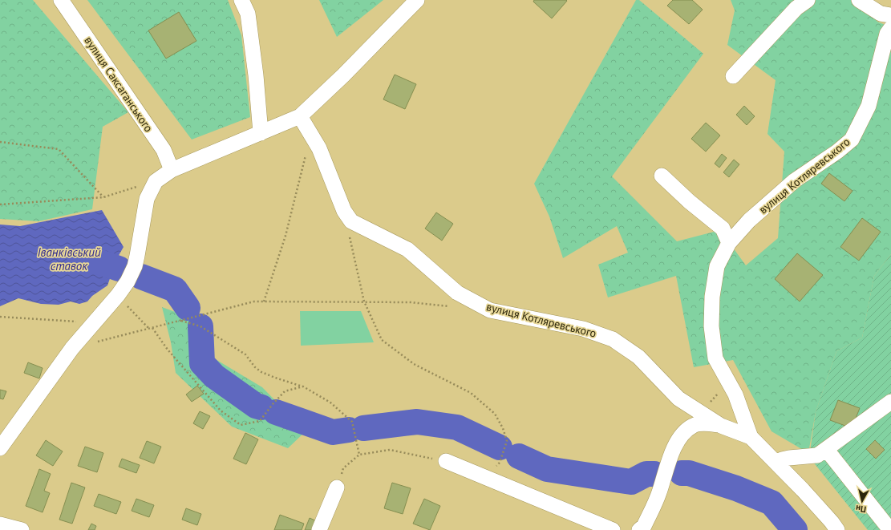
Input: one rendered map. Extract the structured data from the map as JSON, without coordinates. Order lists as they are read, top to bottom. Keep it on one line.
{"streets":{"street":["вулиця Саксаганського","вулиця Котляревського"]},"water":["Іванківський ставок"],"north":"bottom"}
